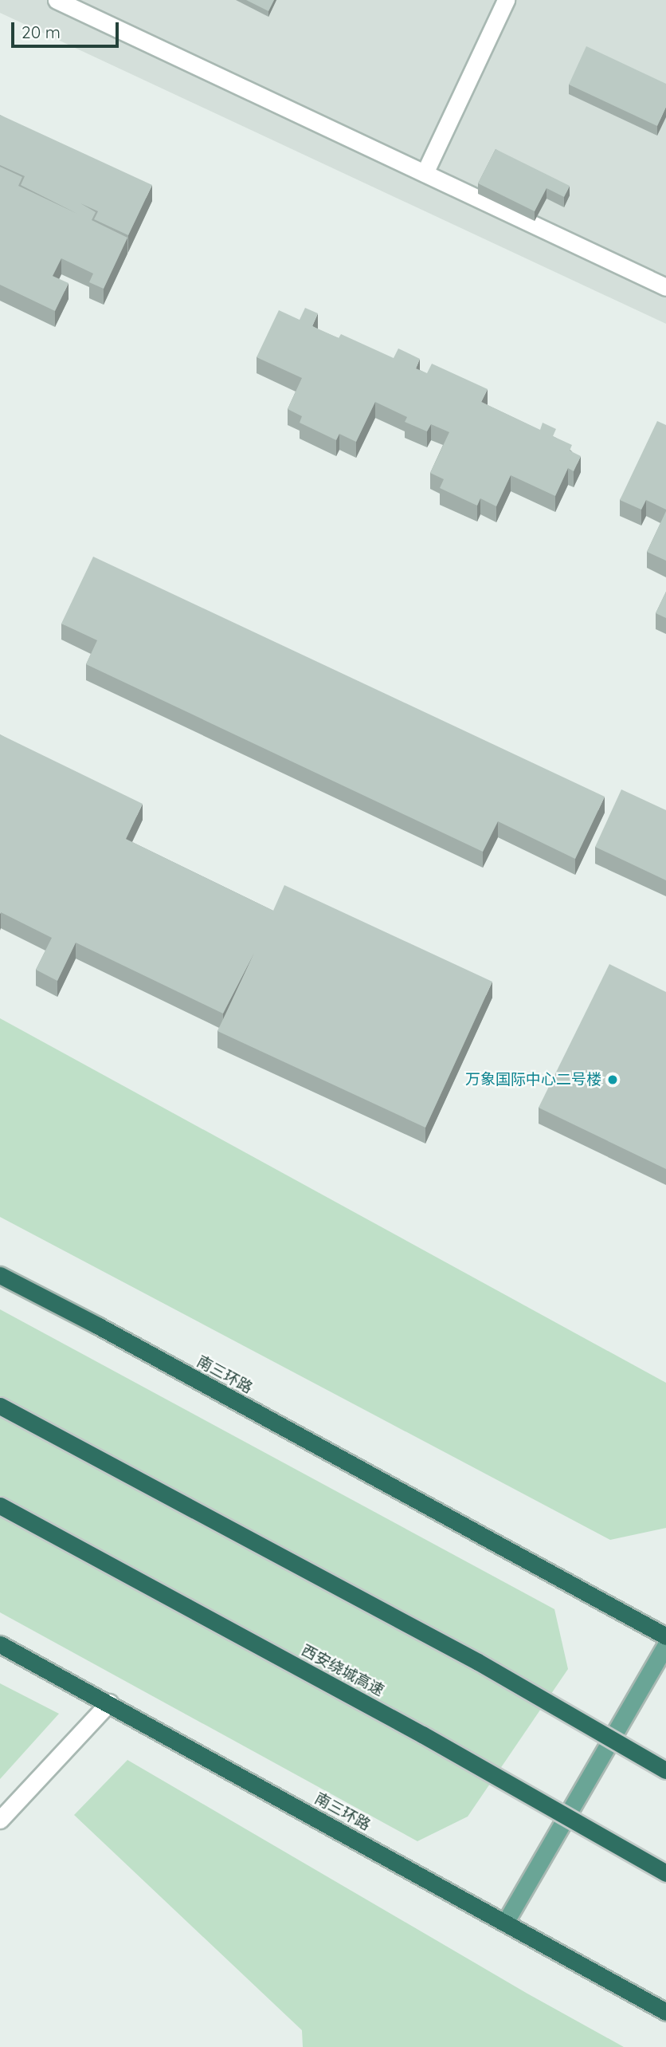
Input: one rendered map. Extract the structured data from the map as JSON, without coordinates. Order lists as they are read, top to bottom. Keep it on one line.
{"streets":{"highway":["南三环路","西安绕城高速"]},"places":["万象国际中心二号楼"],"scale_bar":"20 m"}
